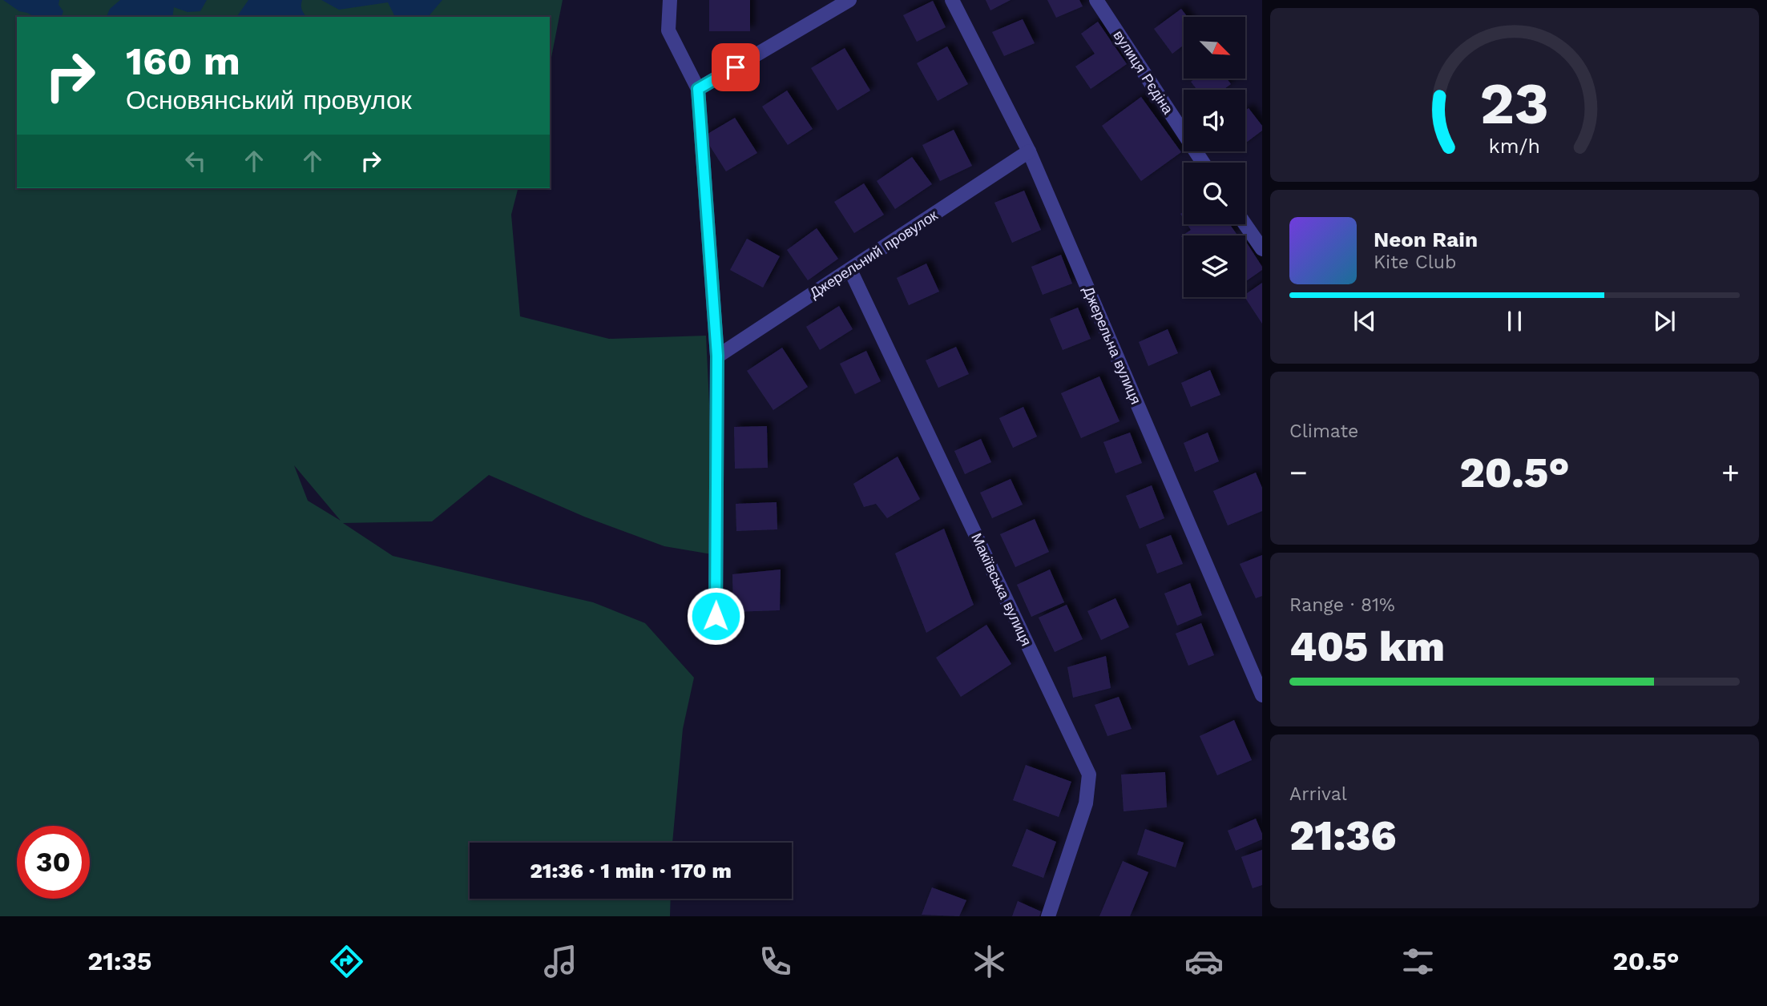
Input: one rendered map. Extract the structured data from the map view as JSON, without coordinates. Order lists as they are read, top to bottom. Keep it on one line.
{"streets":{"street":["вулиця Рєдіна","Джерельний провулок","Джерельна вулиця","Макіївська вулиця"]},"crossings":[["Джерельний провулок","Джерельна вулиця"],["Джерельний провулок","Макіївська вулиця"]],"north":"bottom right","page":{"turn":["160 m","Основянський провулок"],"song":["Neon Rain","Kite Club"],"tile":["Climate",["Range · 81%","405 km"],["Arrival","21:36"]],"heat":["−","20.5°","+"],"limit":"30","trip":"21:36 · 1 min · 170 m","tabs":["21:35","20.5°"],"gauge":["23","km/h"]}}
